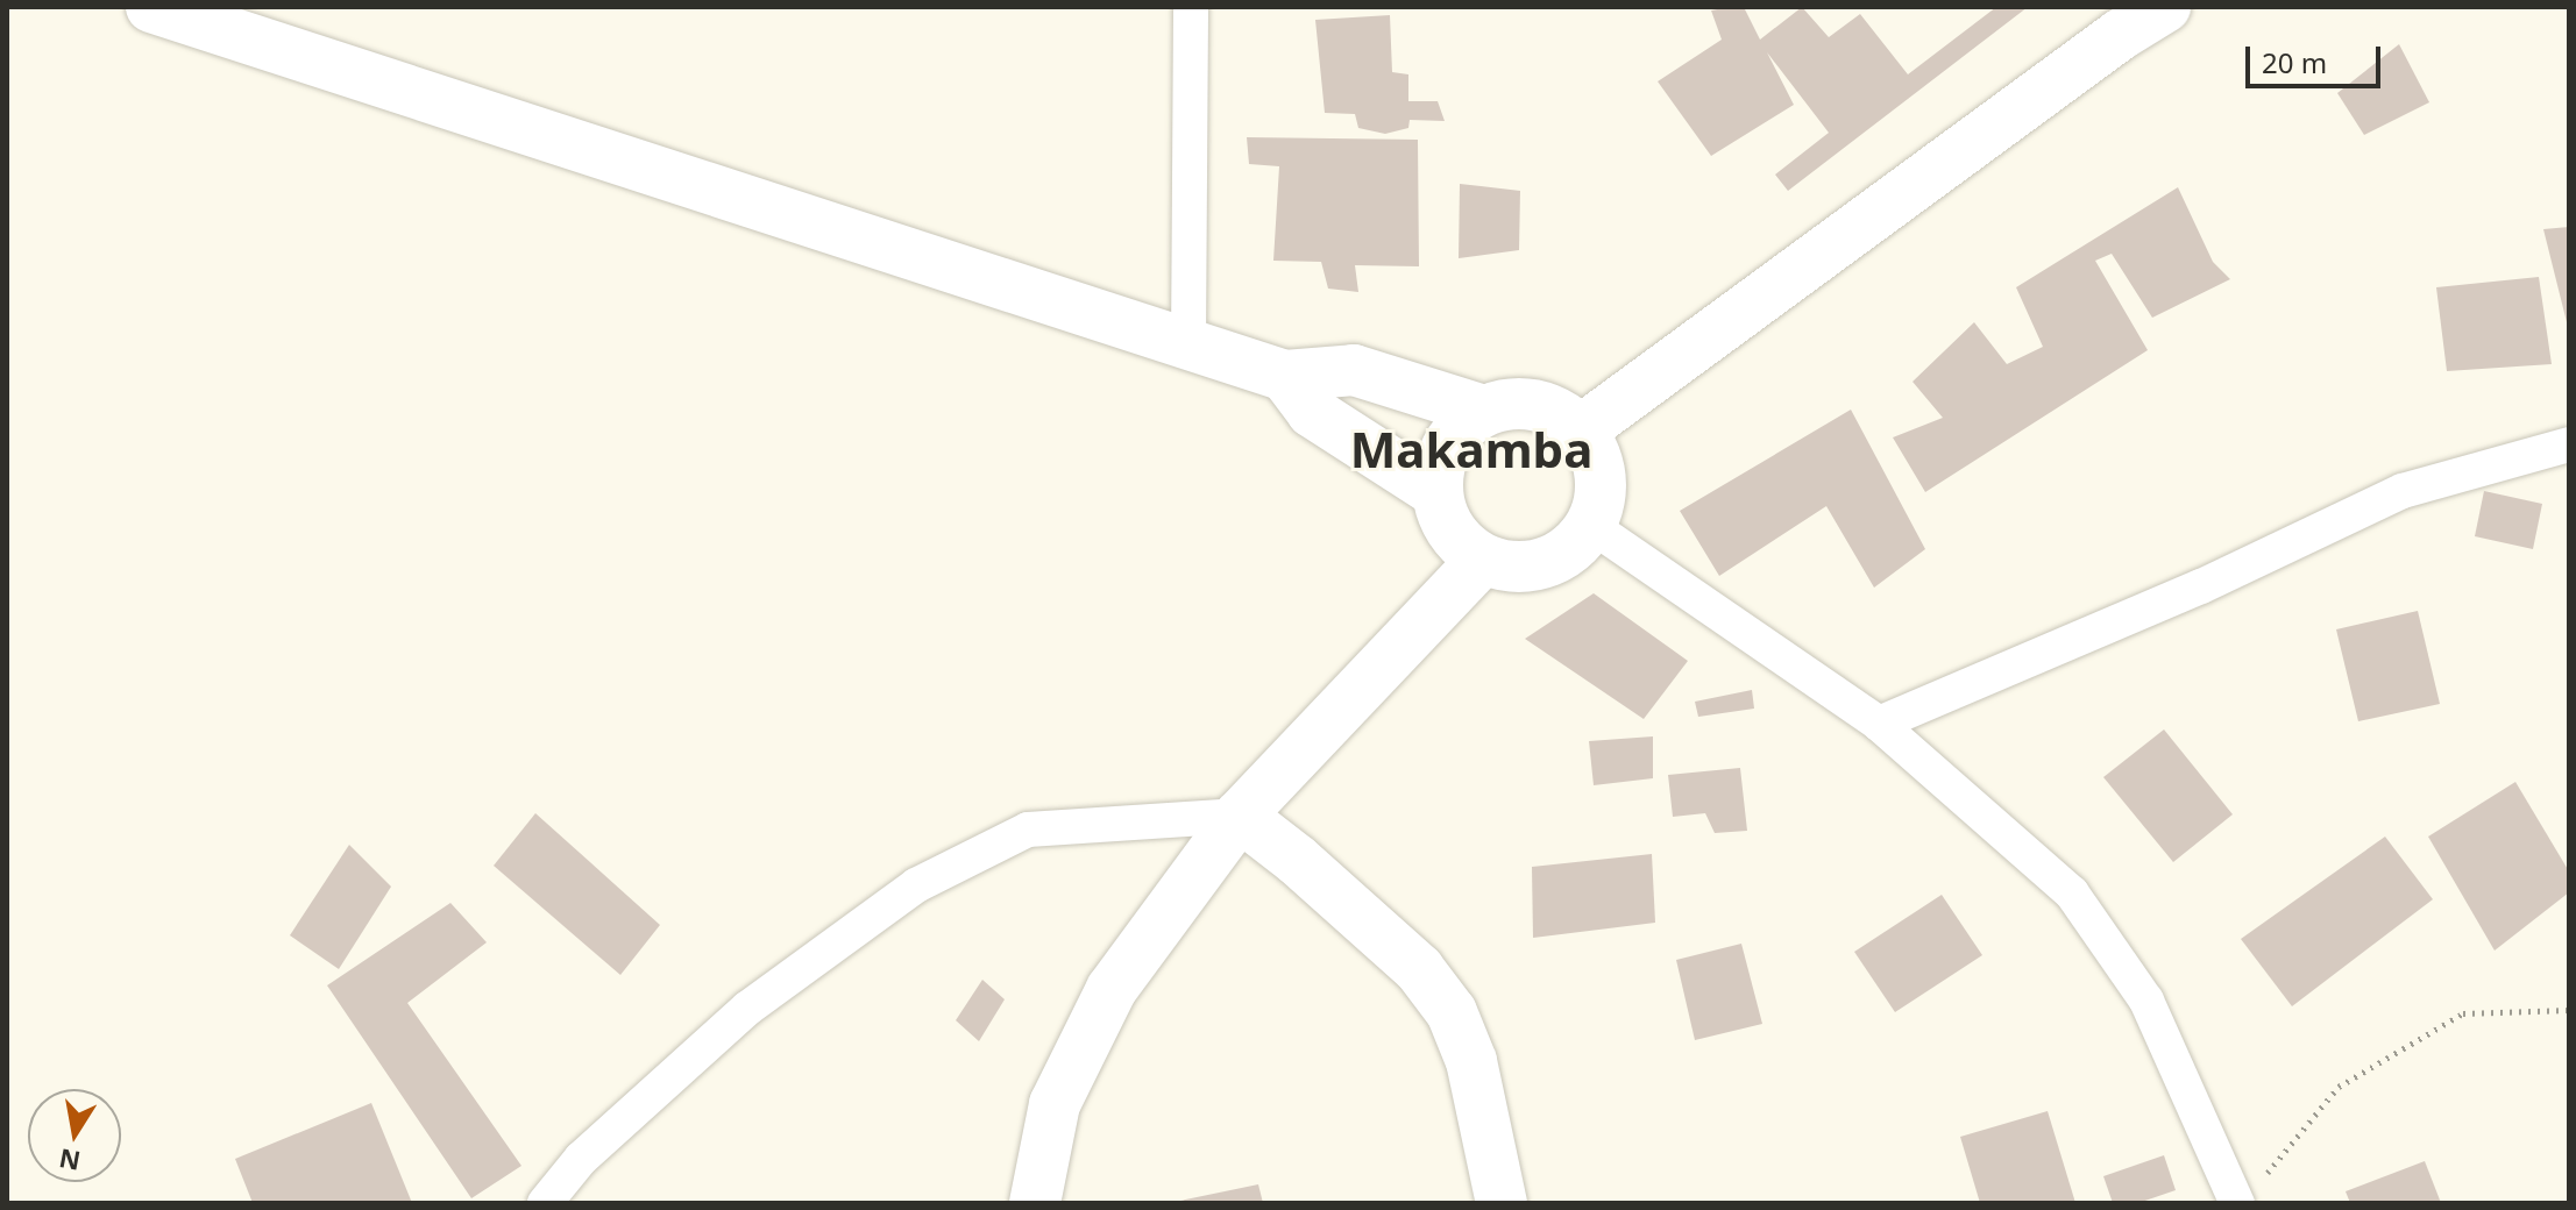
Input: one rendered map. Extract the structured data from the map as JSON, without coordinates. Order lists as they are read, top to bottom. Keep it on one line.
{"districts":["Makamba"],"scale_bar":"20 m","north":"bottom"}
